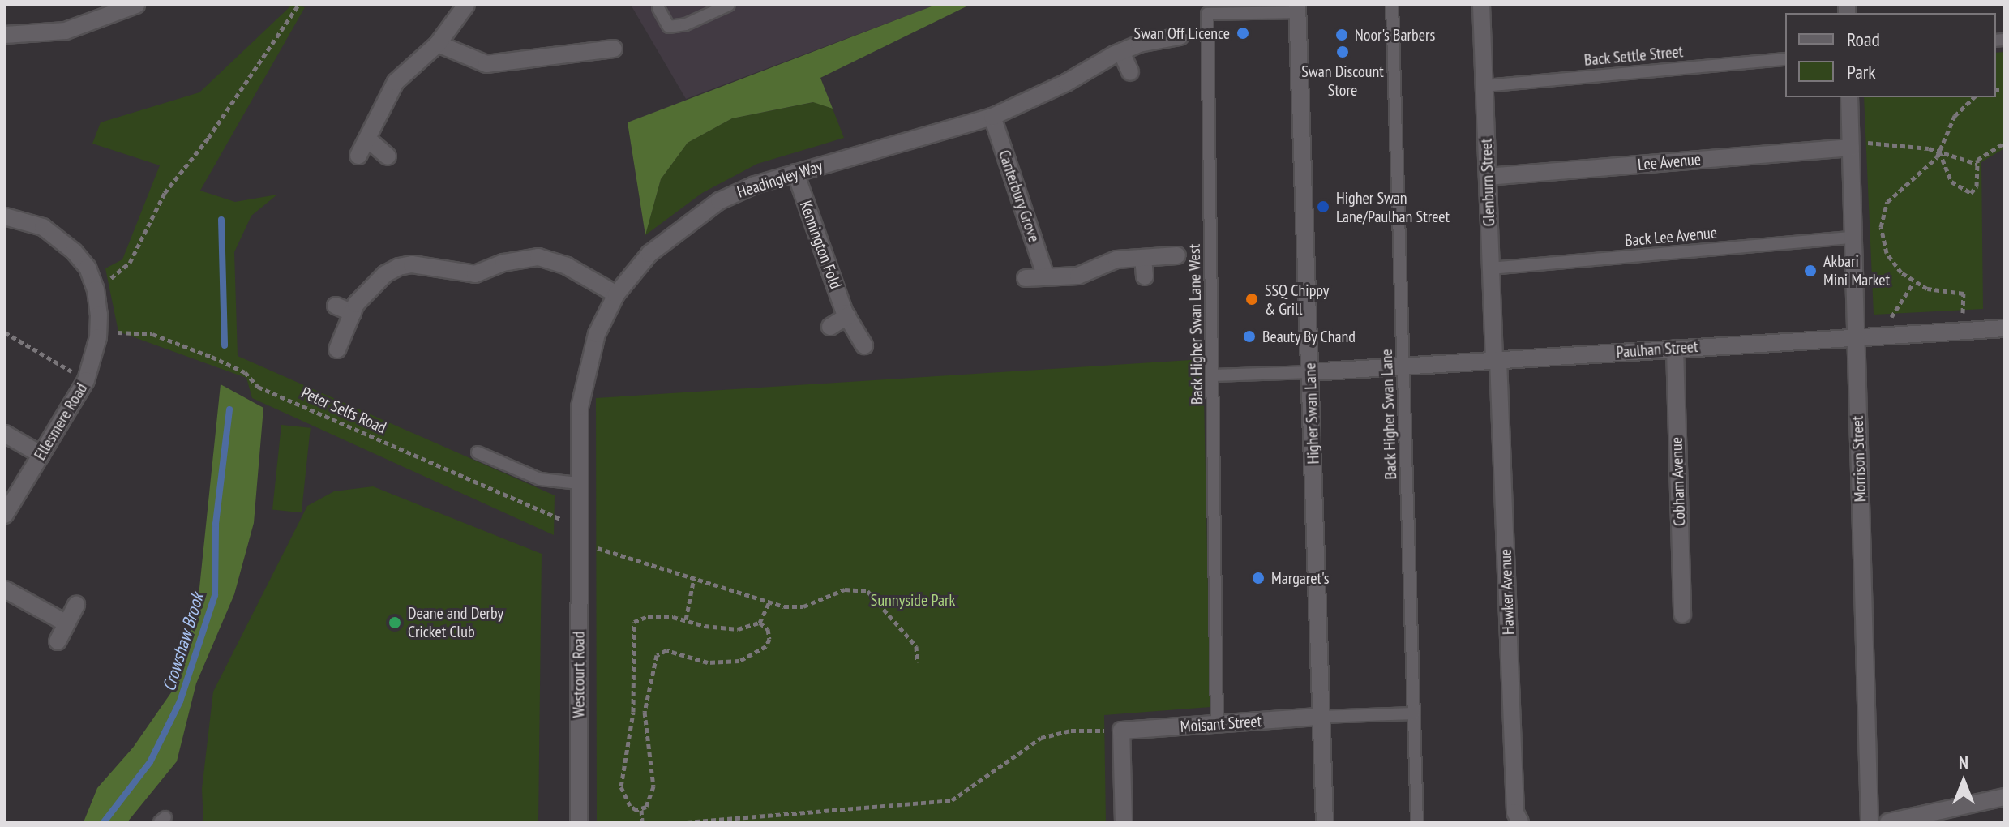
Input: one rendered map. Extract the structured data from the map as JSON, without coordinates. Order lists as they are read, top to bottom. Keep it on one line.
{"streets":{"street":["Lee Avenue","Headingley Way","Glenburn Street","Canterbury Grove","Kennington Fold","Paulhan Street","Higher Swan Lane","Ellesmere Road","Morrison Street","Cobham Avenue","Hawker Avenue","Westcourt Road","Moisant Street"],"lane":["Back Settle Street","Back Lee Avenue","Back Higher Swan Lane West","Back Higher Swan Lane"],"path":["Peter Selfs Road"]},"crossings":[["Back Settle Street","Glenburn Street"],["Lee Avenue","Glenburn Street"],["Lee Avenue","Morrison Street"],["Headingley Way","Canterbury Grove"],["Headingley Way","Kennington Fold"],["Headingley Way","Peter Selfs Road"],["Headingley Way","Westcourt Road"],["Glenburn Street","Back Lee Avenue"],["Glenburn Street","Paulhan Street"],["Glenburn Street","Hawker Avenue"],["Back Lee Avenue","Morrison Street"],["Back Higher Swan Lane West","Higher Swan Lane"],["Back Higher Swan Lane West","Moisant Street"],["Paulhan Street","Higher Swan Lane"],["Paulhan Street","Back Higher Swan Lane"],["Paulhan Street","Morrison Street"],["Paulhan Street","Cobham Avenue"],["Paulhan Street","Hawker Avenue"],["Peter Selfs Road","Ellesmere Road"],["Peter Selfs Road","Westcourt Road"],["Higher Swan Lane","Moisant Street"]],"water":["Crowshaw Brook"],"parks":["Sunnyside Park"],"places":["Swan Off Licence","Noor's Barbers","Swan Discount Store","Higher Swan Lane/Paulhan Street","Akbari Mini Market","SSQ Chippy & Grill","Beauty By Chand","Margaret's","Deane and Derby Cricket Club"],"legend":["Road","Park"],"north":"top"}
